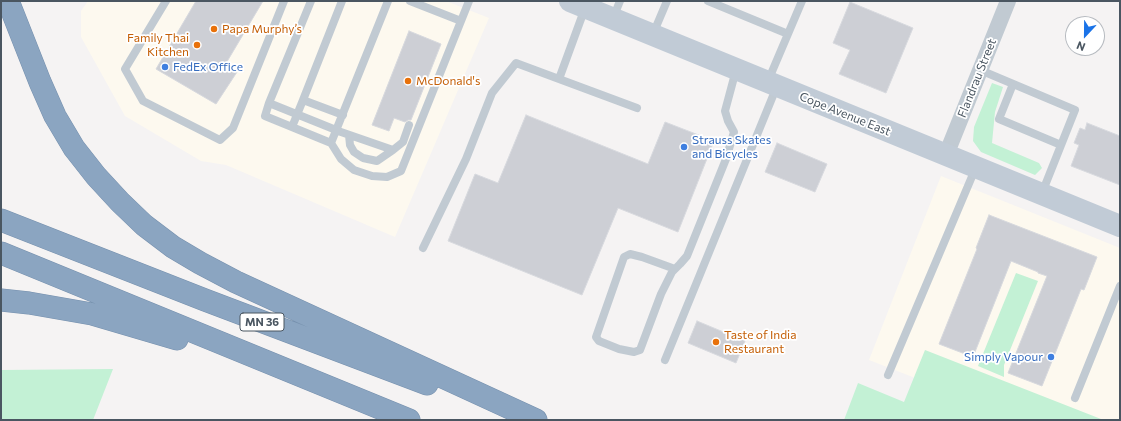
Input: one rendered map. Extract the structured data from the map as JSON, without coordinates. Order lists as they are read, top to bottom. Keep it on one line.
{"streets":{"highway":["MN 36"],"street":["Flandrau Street","Cope Avenue East"]},"crossings":[["Flandrau Street","Cope Avenue East"]],"places":["Papa Murphy’s","Family Thai Kitchen","FedEx Office","McDonald's","Strauss Skates and Bicycles","Taste of India Restaurant","Simply Vapour"],"north":"bottom"}
